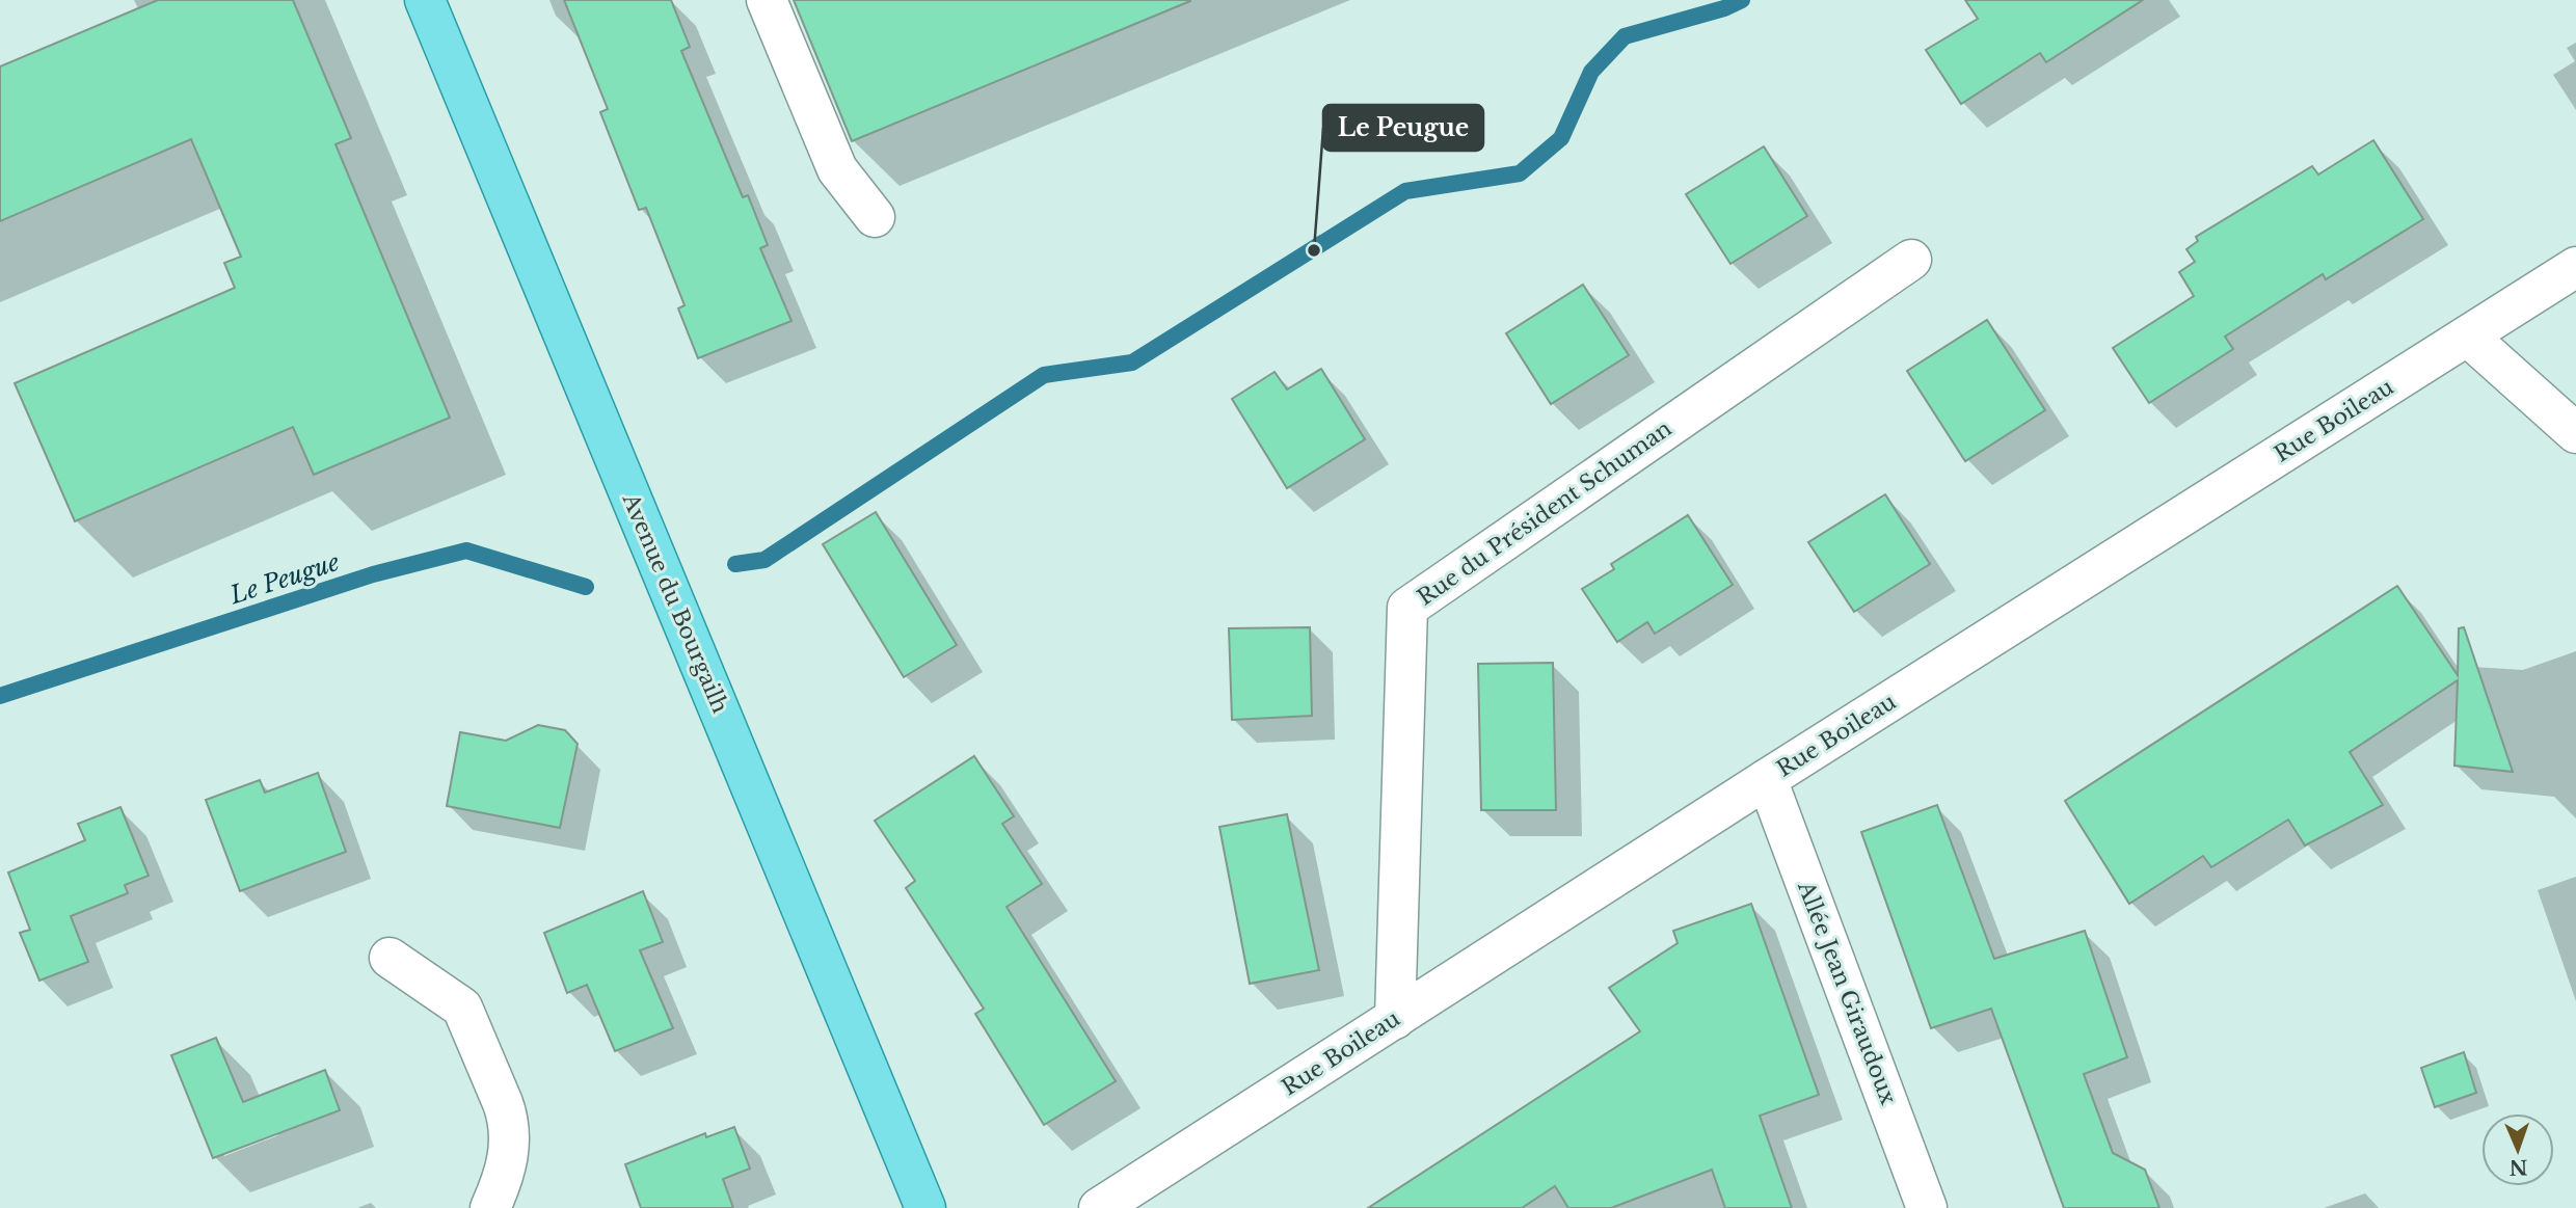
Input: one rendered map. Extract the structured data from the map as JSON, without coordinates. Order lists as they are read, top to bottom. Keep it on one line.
{"streets":{"main road":["Avenue du Bourgailh"],"street":["Rue Boileau","Rue du Président Schuman","Allée Jean Giraudoux"]},"crossings":[["Rue Boileau","Rue du Président Schuman"],["Rue Boileau","Allée Jean Giraudoux"]],"water":["Le Peugue"],"places":["Le Peugue"],"north":"bottom"}
